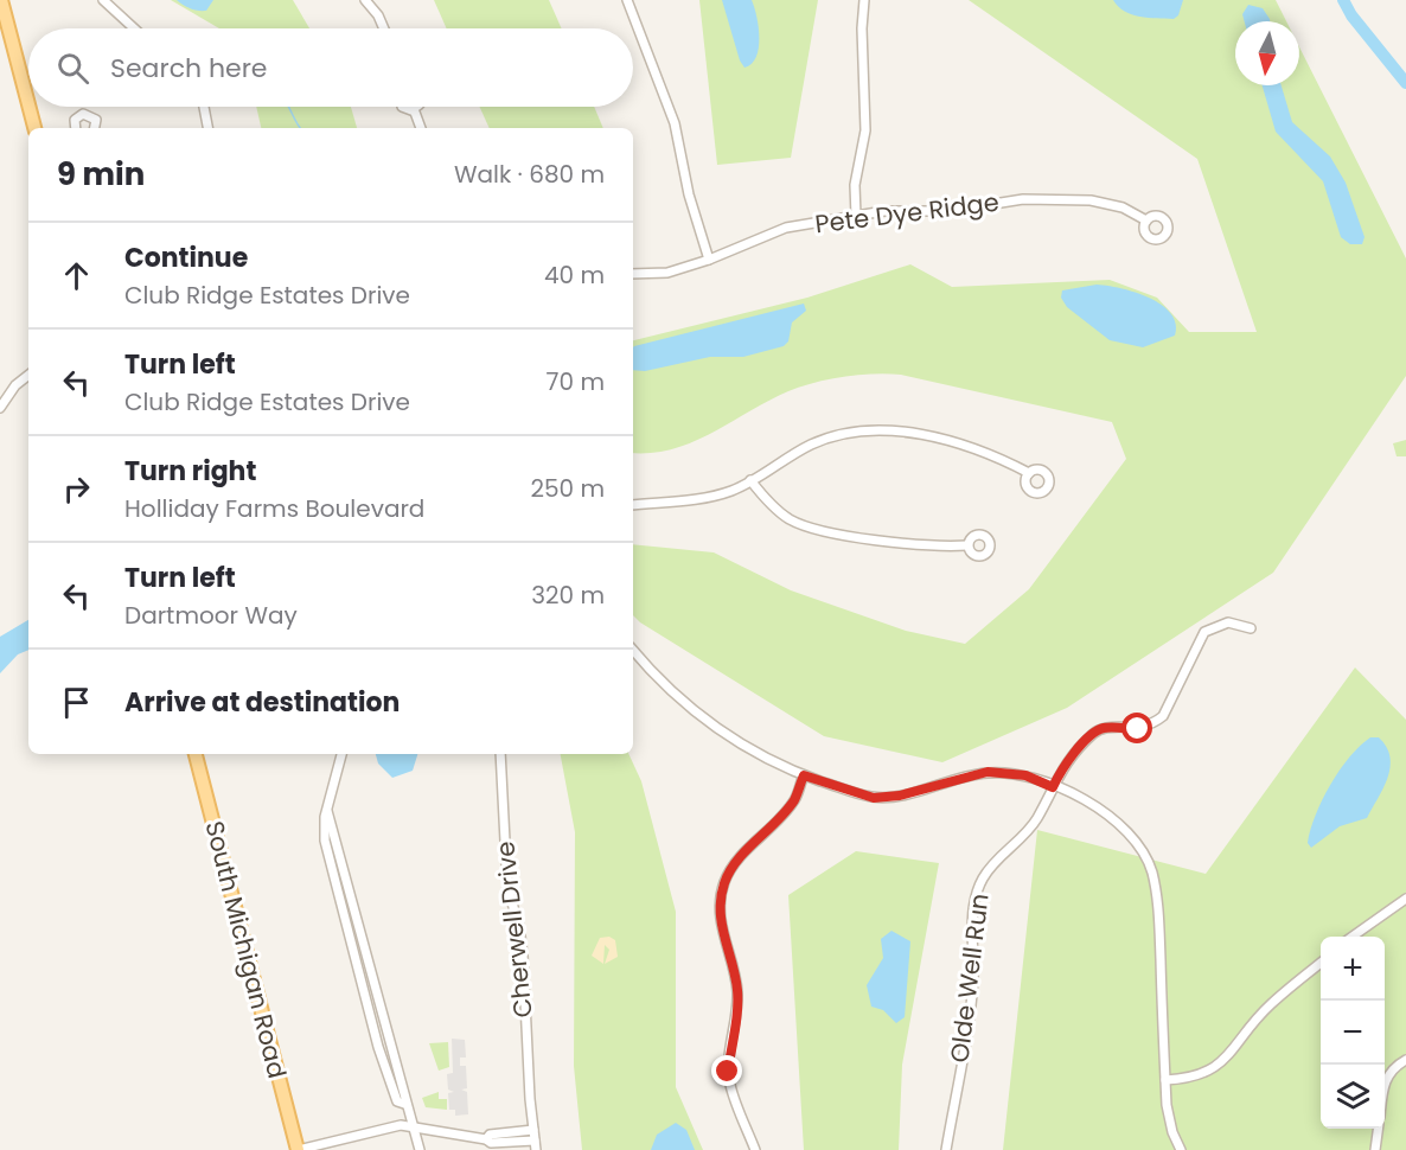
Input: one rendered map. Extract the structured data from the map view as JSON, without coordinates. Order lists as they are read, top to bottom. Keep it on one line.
{"streets":{"main road":["South Michigan Road"],"street":["Pete Dye Ridge","Cherwell Drive","Olde Well Run"]},"north":"bottom","page":{"search":"Search here","heading":["9 min","Walk · 680 m"],"list":[["Continue","Club Ridge Estates Drive","40 m"],["Turn left","Club Ridge Estates Drive","70 m"],["Turn right","Holliday Farms Boulevard","250 m"],["Turn left","Dartmoor Way","320 m"],"Arrive at destination"],"map_buttons":["+","−"]}}
